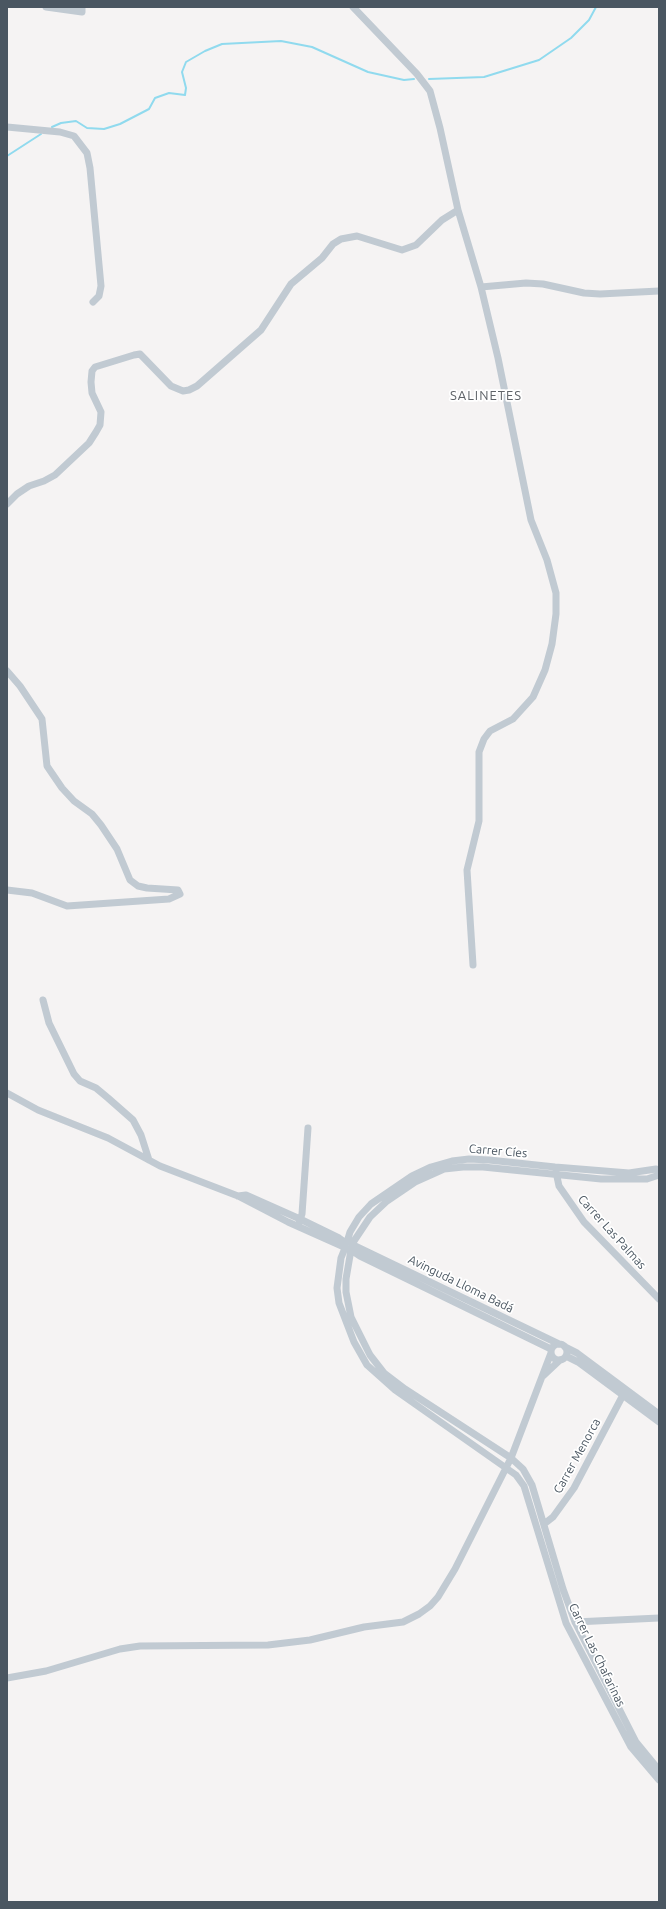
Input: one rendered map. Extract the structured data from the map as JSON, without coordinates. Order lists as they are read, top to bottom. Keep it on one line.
{"streets":{"street":["Carrer Cíes","Carrer Las Palmas","Avinguda Lloma Badá","Carrer Menorca","Carrer Las Chafarinas"]},"crossings":[["Carrer Cíes","Carrer Las Palmas"],["Carrer Cíes","Avinguda Lloma Badá"],["Carrer Cíes","Carrer Las Chafarinas"],["Carrer Menorca","Carrer Las Chafarinas"]],"districts":["SALINETES"]}
